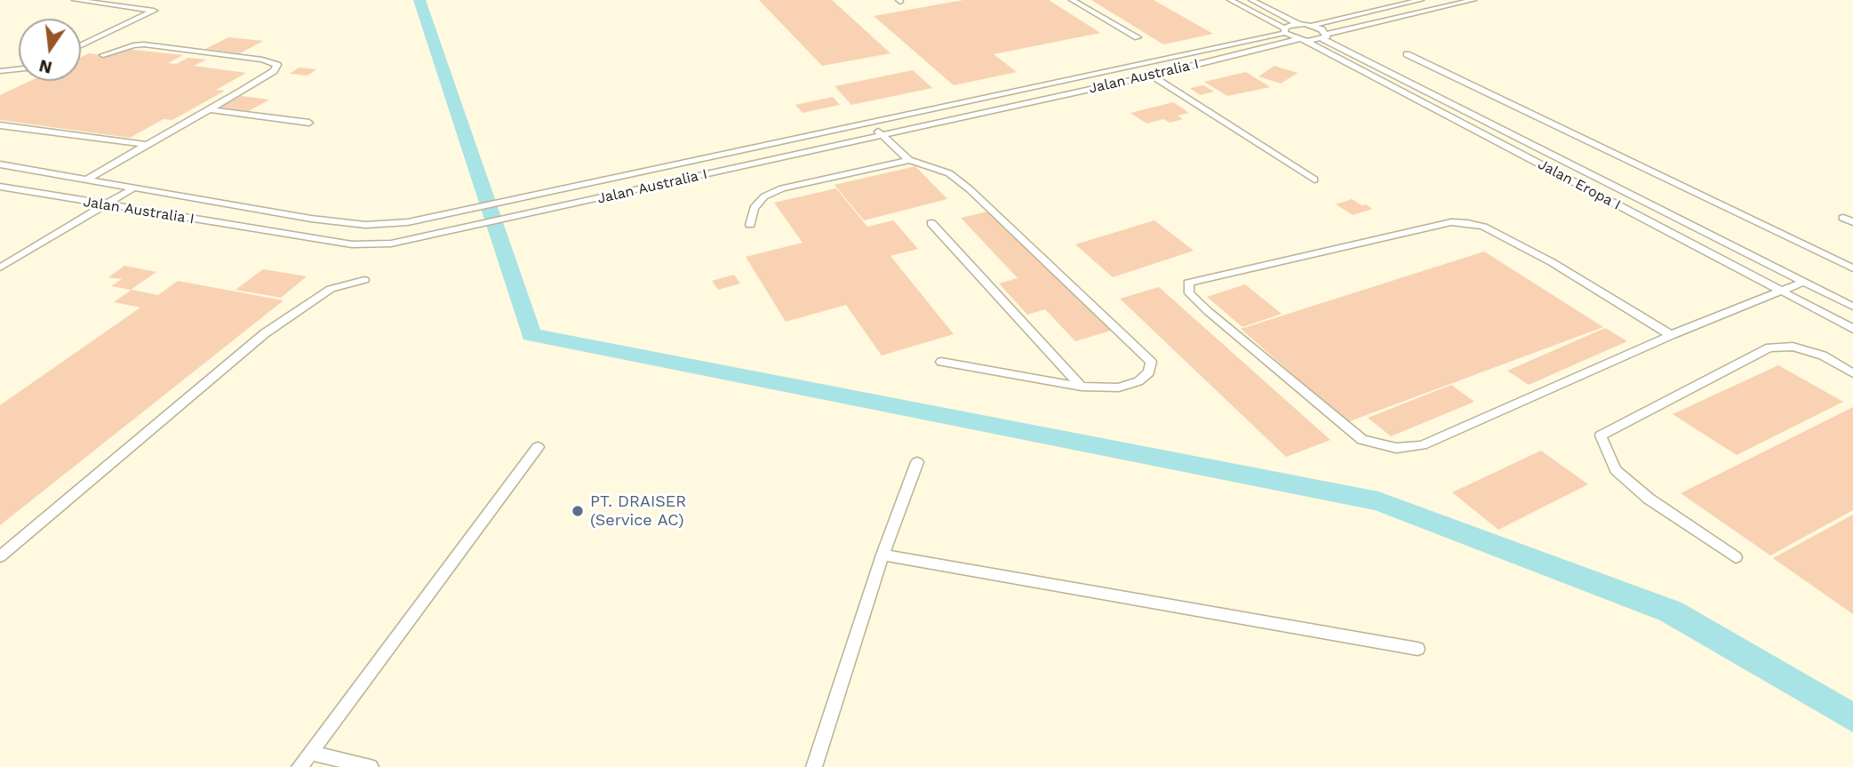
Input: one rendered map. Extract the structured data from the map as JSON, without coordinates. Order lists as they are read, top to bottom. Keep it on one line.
{"streets":{"lane":["Jalan Australia I","Jalan Eropa I"]},"crossings":[["Jalan Australia I","Jalan Eropa I"]],"places":["PT. DRAISER (Service AC)"],"north":"bottom"}
